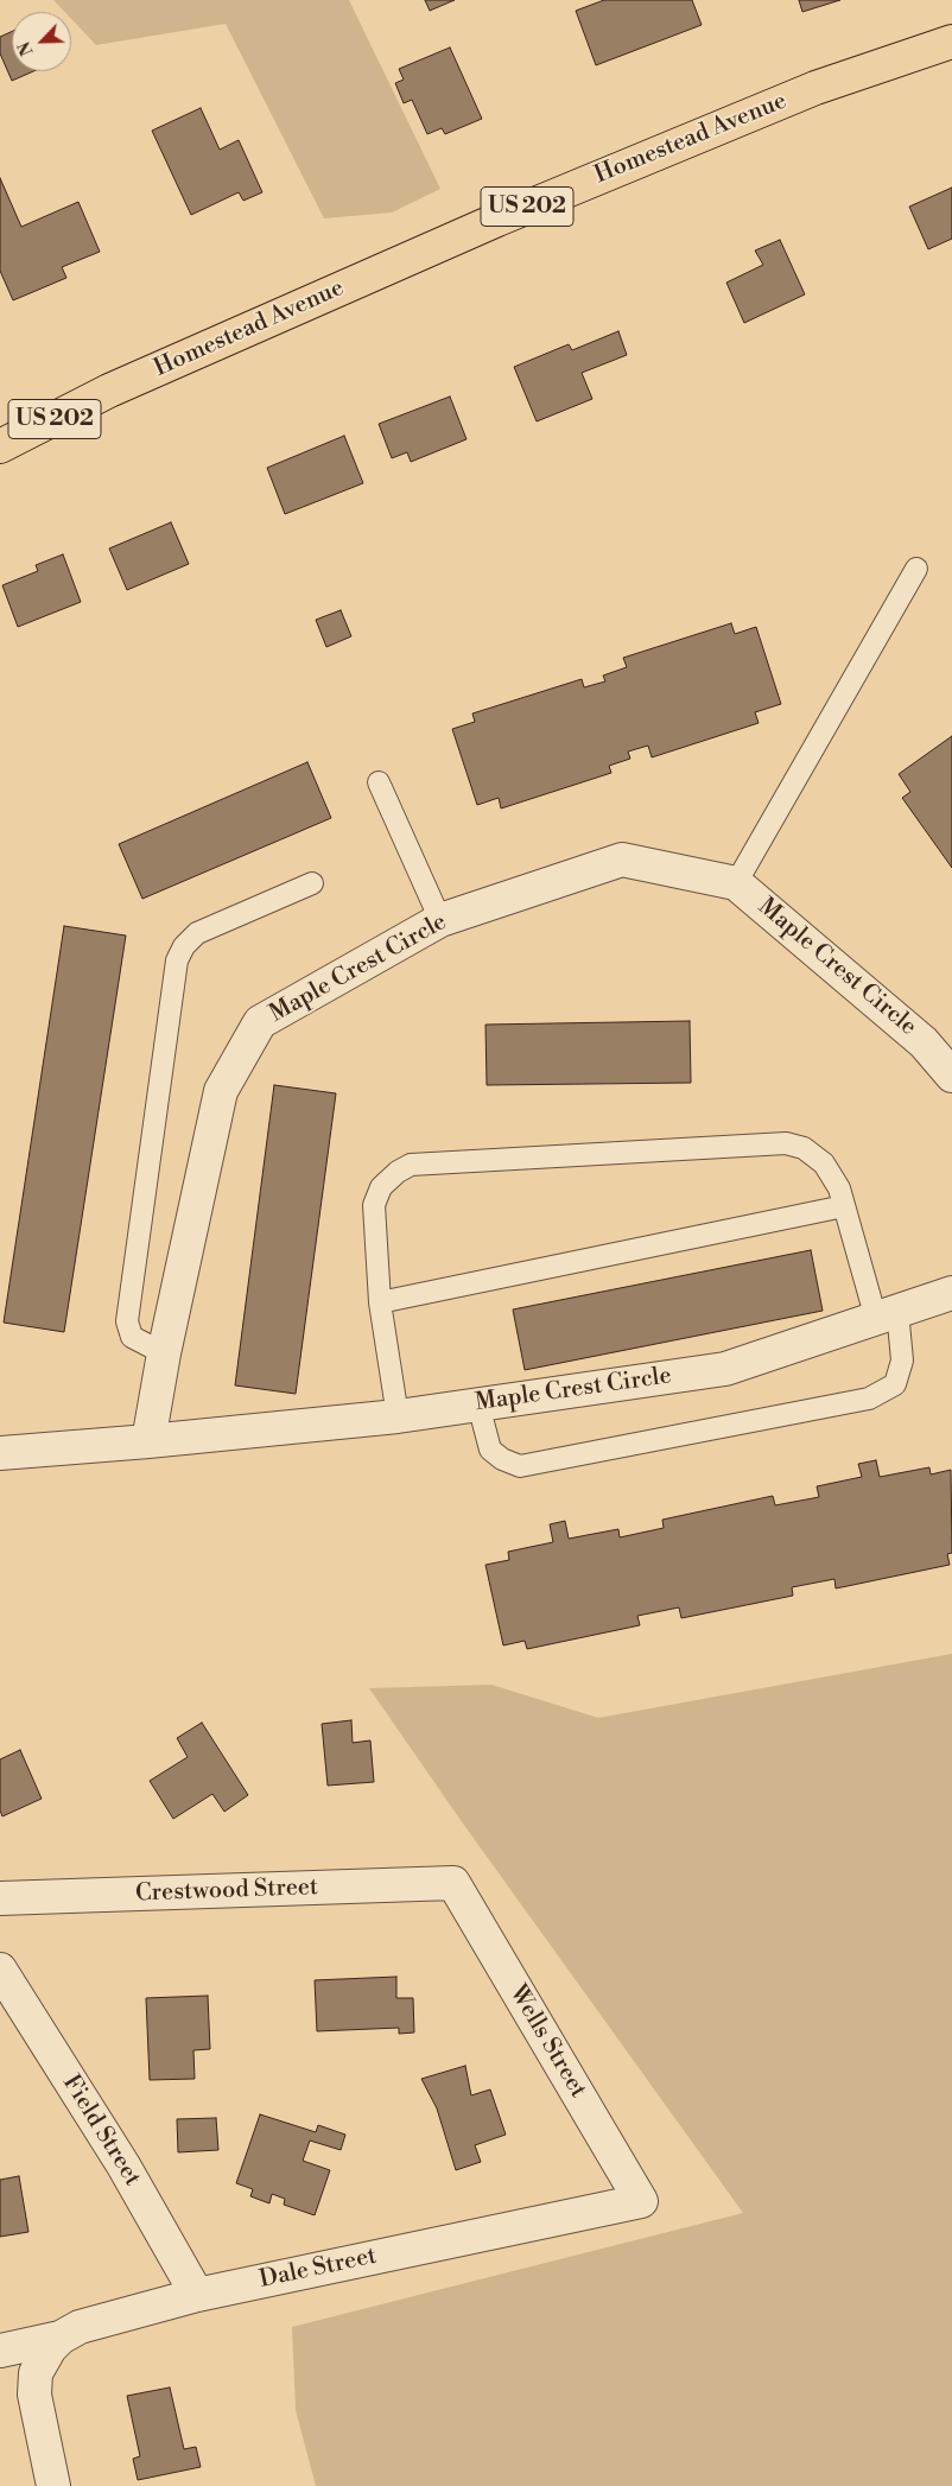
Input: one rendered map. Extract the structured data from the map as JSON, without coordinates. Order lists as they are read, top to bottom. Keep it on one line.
{"streets":{"main road":["Homestead Avenue","US 202"],"street":["Maple Crest Circle","Crestwood Street","Wells Street","Field Street","Dale Street"]},"crossings":[["Crestwood Street","Wells Street"],["Wells Street","Dale Street"],["Field Street","Dale Street"]],"north":"bottom left"}
